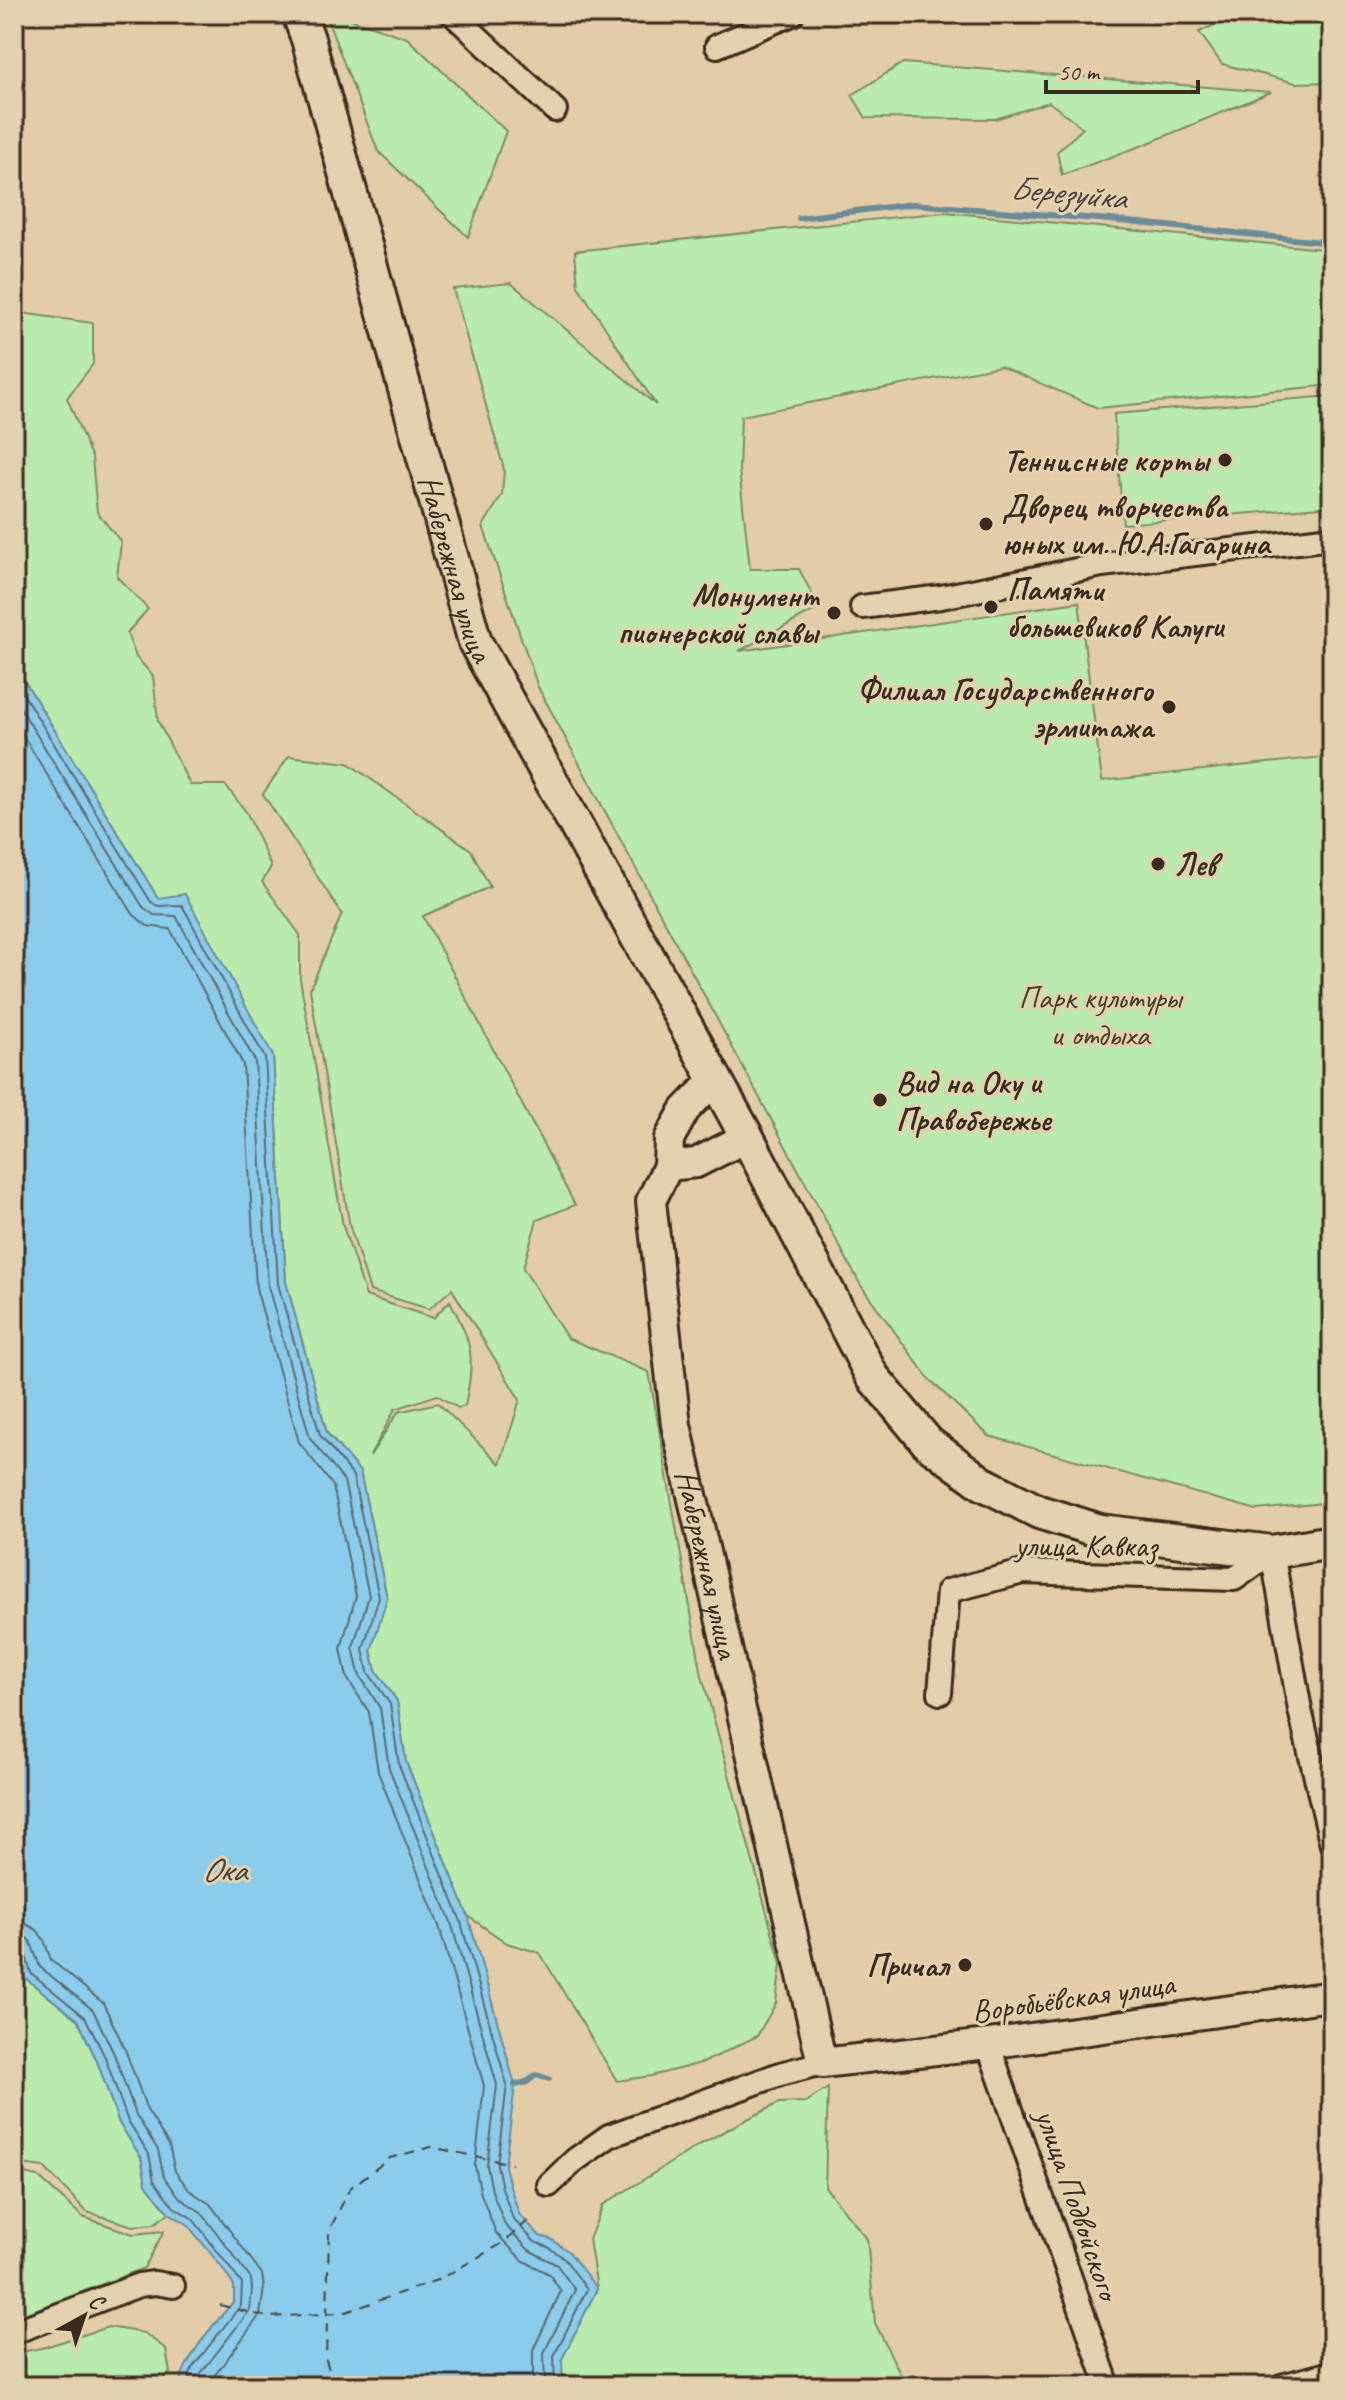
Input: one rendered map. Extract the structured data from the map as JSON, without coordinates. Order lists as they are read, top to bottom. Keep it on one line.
{"streets":{"main road":["Набережная улица"],"street":["улица Кавказ","Воробьёвская улица","улица Подвойского"]},"crossings":[["Набережная улица","улица Кавказ"],["Набережная улица","Воробьёвская улица"],["Воробьёвская улица","улица Подвойского"]],"water":["Березуйка","Ока"],"parks":["Парк культуры и отдыха"],"places":["Теннисные корты","Дворец творчества юных им. Ю.А.Гагарина","Памяти большевиков Калуги","Монумент пионерской славы","Филиал Государственного эрмитажа","Лев","Вид на Оку и Правобережье","Причал"],"scale_bar":"50 m","north":"top right"}
